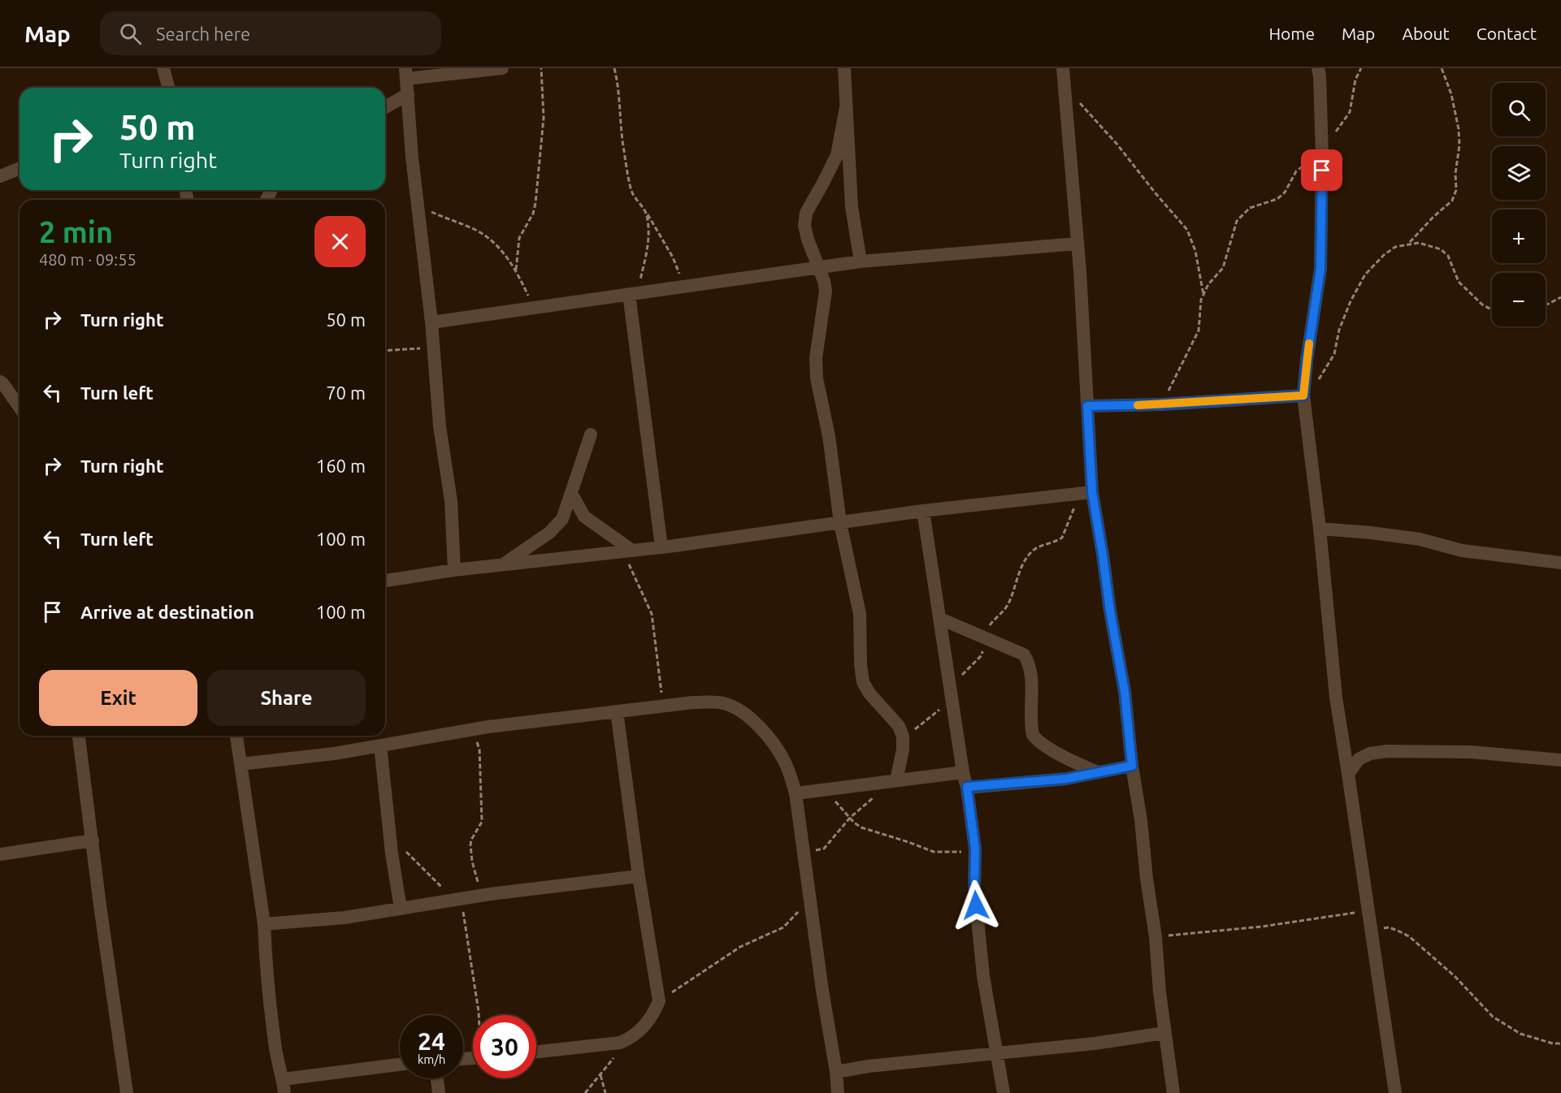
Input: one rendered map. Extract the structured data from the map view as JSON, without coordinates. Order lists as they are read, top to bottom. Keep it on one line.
{"page":{"header":"Map","search":"Search here","nav":["Home","Map","About","Contact"],"map_buttons":["+","−"],"turn":["50 m","Turn right"],"heading":["2 min","480 m · 09:55"],"list":[{"name":"Turn right","value":"50 m"},{"name":"Turn left","value":"70 m"},{"name":"Turn right","value":"160 m"},{"name":"Turn left","value":"100 m"},{"name":"Arrive at destination","value":"100 m"}],"buttons":["Exit","Share"],"speed":"24 km/h","limit":"30"}}
